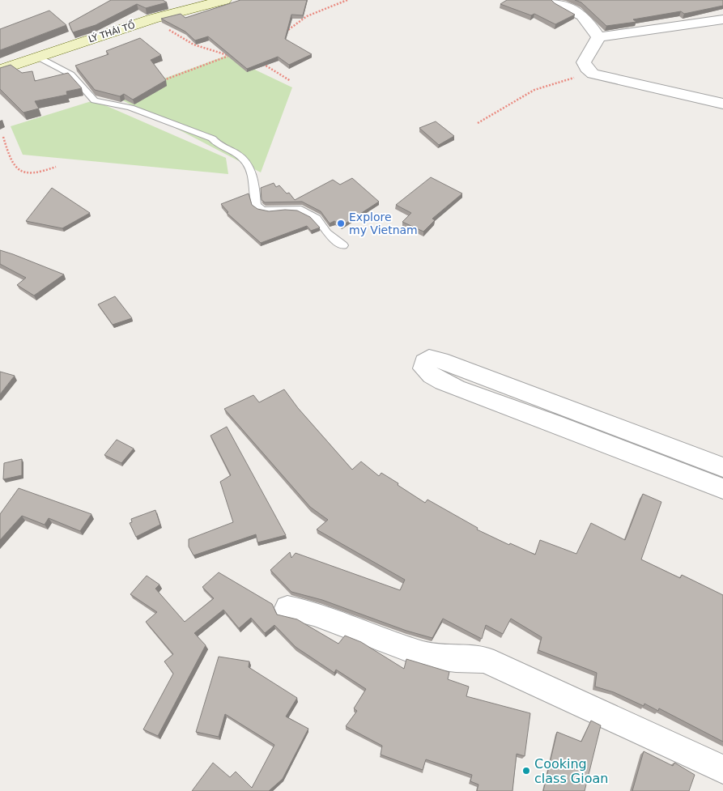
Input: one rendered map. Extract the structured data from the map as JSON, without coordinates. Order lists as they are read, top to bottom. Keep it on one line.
{"streets":{"street":["LÝ THÁI TỔ"]},"places":["Explore my Vietnam","Cooking class Gioan"]}
